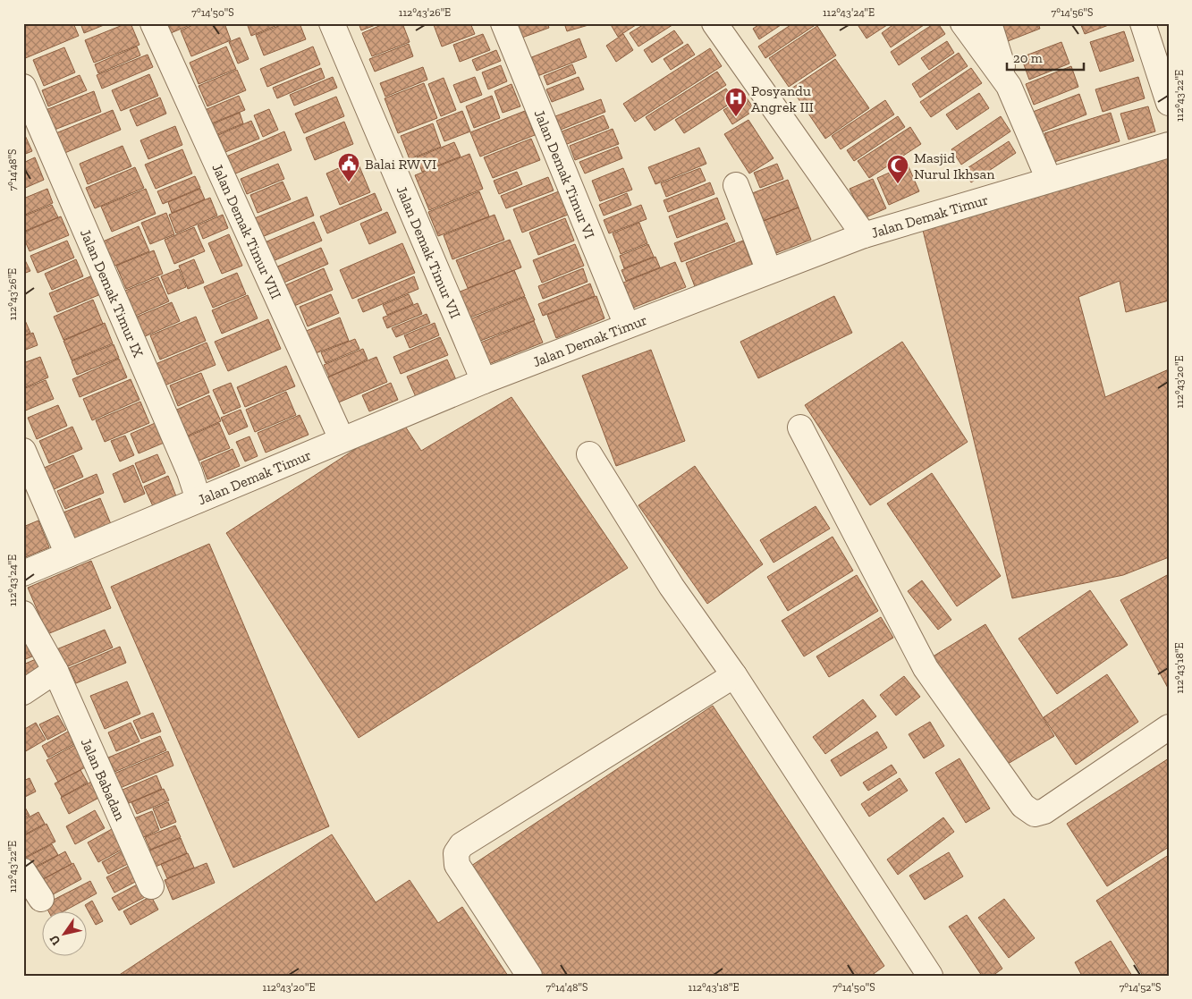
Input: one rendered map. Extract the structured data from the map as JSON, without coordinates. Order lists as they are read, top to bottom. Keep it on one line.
{"streets":{"street":["Jalan Demak Timur VI","Jalan Demak Timur","Jalan Demak Timur VIII","Jalan Demak Timur VII","Jalan Demak Timur IX","Jalan Babadan"]},"crossings":[["Jalan Demak Timur VI","Jalan Demak Timur"],["Jalan Demak Timur","Jalan Demak Timur VIII"],["Jalan Demak Timur","Jalan Demak Timur VII"],["Jalan Demak Timur","Jalan Demak Timur IX"]],"places":{"hospital":["Posyandu Angrek III"],"public building":["Balai RW VI"],"mosque":["Masjid Nurul Ikhsan"]},"scale_bar":"20 m","north":"bottom left","coordinates":["7°14'50\"S","112°43'26\"E","112°43'24\"E","7°14'56\"S","112°43'22\"E","7°14'48\"S","112°43'20\"E","112°43'18\"E","7°14'52\"S"]}
